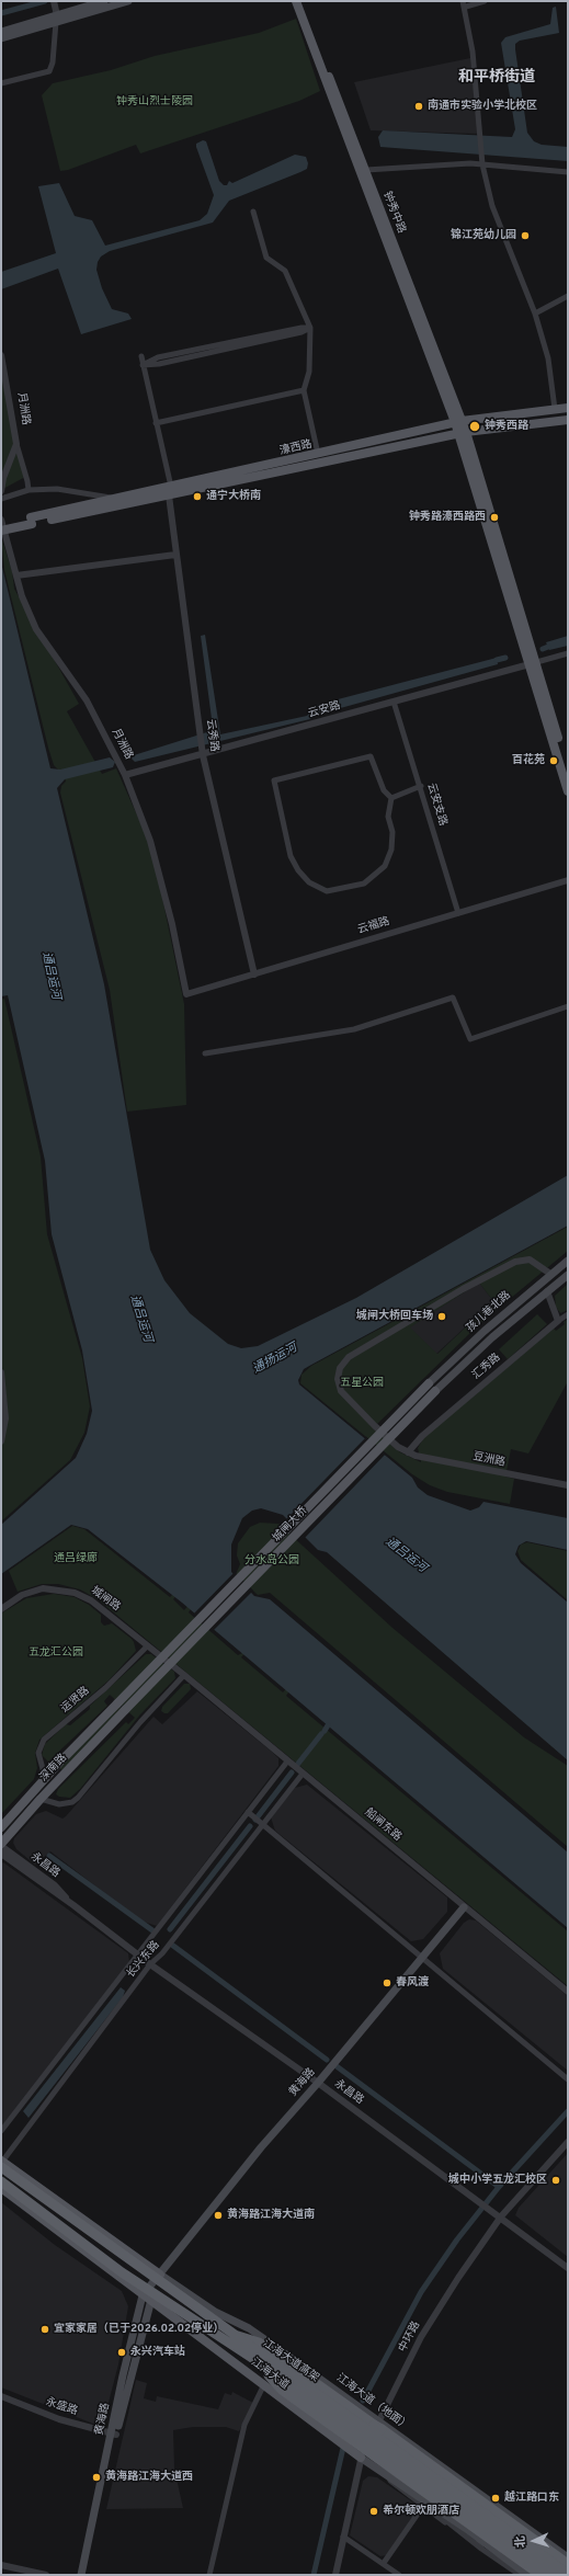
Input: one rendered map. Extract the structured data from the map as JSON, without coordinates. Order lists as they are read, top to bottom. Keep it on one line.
{"streets":{"highway":["江海大道高架"],"main road":["钟秀中路","濠西路","孩儿巷北路","城闸大桥","深南路","黄海路","江海大道","江海大道（地面）"],"street":["月洲路","云安路","云秀路","云安支路","云福路","汇秀路","豆洲路","城闸路","运贤路","船闸东路","永昌路","长兴东路","中环路","永盛路"]},"crossings":[["钟秀中路","濠西路"],["月洲路","云安路"],["月洲路","云福路"],["濠西路","云秀路"],["云安路","云秀路"],["云安路","云安支路"],["云秀路","云福路"],["云安支路","云福路"],["孩儿巷北路","豆洲路"],["孩儿巷北路","城闸大桥"],["汇秀路","豆洲路"],["城闸大桥","深南路"],["城闸路","运贤路"],["城闸路","船闸东路"],["运贤路","深南路"],["深南路","永昌路"],["船闸东路","长兴东路"],["船闸东路","黄海路"],["永昌路","长兴东路"],["永昌路","黄海路"],["永昌路","中环路"],["长兴东路","江海大道高架"],["黄海路","江海大道"],["黄海路","江海大道（地面）"],["黄海路","永盛路"],["中环路","江海大道"],["中环路","江海大道（地面）"]],"districts":["和平桥街道"],"water":["通吕运河","通扬运河"],"parks":["钟秀山烈士陵园","五星公园","通吕绿廊","分水岛公园","五龙汇公园"],"places":["南通市实验小学北校区","锦江苑幼儿园","钟秀西路","通宁大桥南","钟秀路濠西路西","百花苑","城闸大桥回车场","春风渡","城中小学五龙汇校区","黄海路江海大道南","宜家家居（已于2026.02.02停业）","永兴汽车站","黄海路江海大道西","越江路口东","希尔顿欢朋酒店"],"north":"left"}
